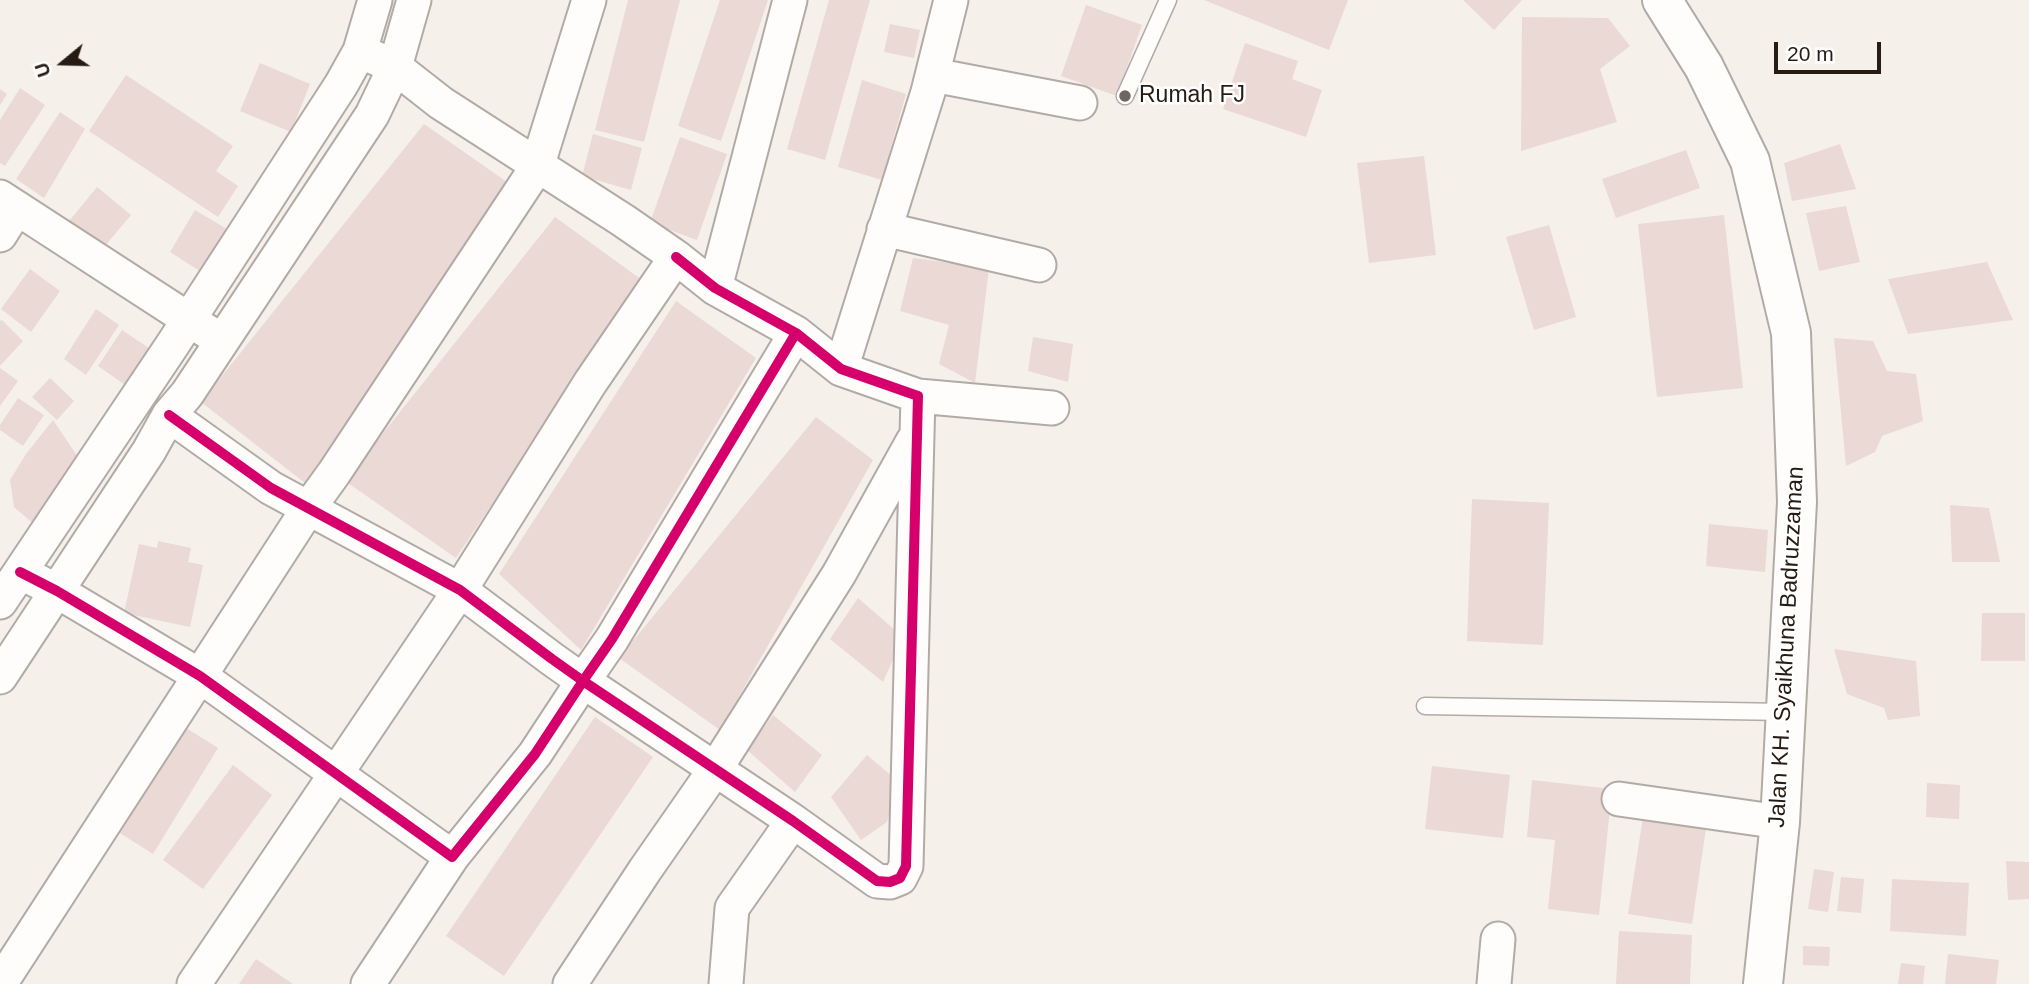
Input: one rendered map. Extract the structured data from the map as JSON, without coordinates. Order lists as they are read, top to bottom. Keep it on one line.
{"streets":{"main road":["Jalan KH. Syaikhuna Badruzzaman"]},"places":["Rumah FJ"],"scale_bar":"20 m","north":"left"}
